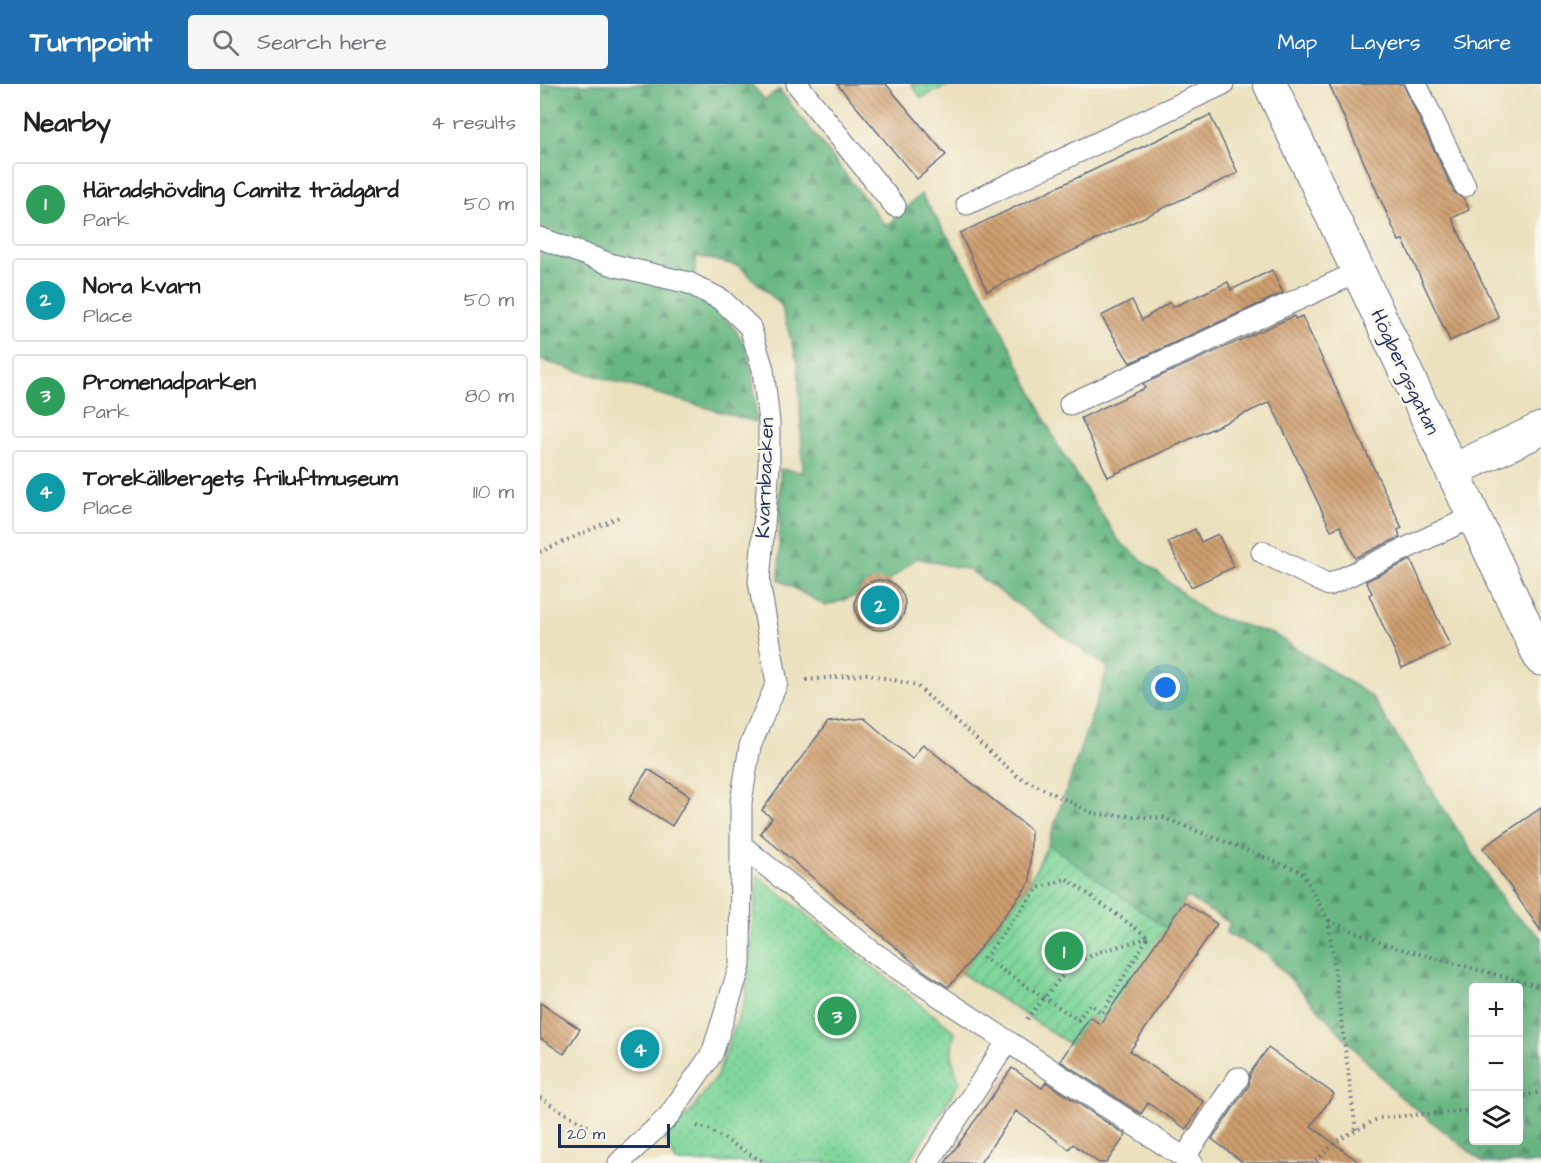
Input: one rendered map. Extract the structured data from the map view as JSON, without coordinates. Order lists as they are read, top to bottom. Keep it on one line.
{"streets":{"street":["Högbergsgatan"],"lane":["Kvarnbacken"]},"scale_bar":"20 m","page":{"header":"Turnpoint","search":"Search here","nav":["Map","Layers","Share"],"heading":["Nearby","4 results"],"list":[{"mark":"1","name":"Häradshövding Camitz trädgård","note":"Park","value":"50 m"},{"mark":"2","name":"Nora kvarn","note":"Place","value":"50 m"},{"mark":"3","name":"Promenadparken","note":"Park","value":"80 m"},{"mark":"4","name":"Torekällbergets friluftmuseum","note":"Place","value":"110 m"}],"pins":["2","1","3","4"],"map_buttons":["+","−"],"scale":"20 m"}}
